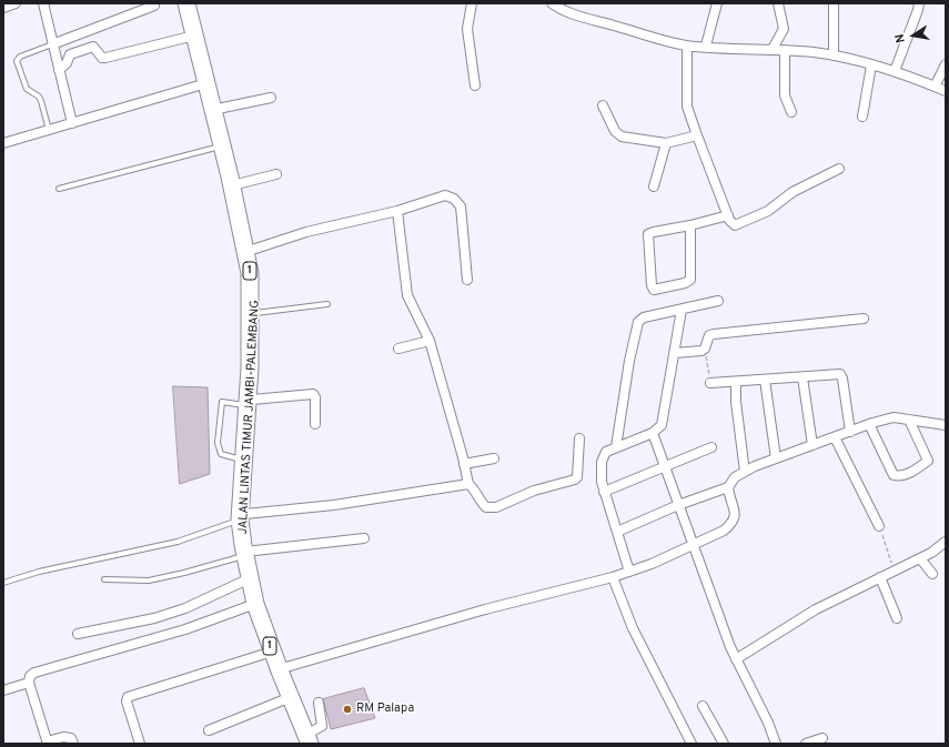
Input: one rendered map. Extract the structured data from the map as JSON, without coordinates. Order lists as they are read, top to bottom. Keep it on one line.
{"streets":{"highway":["1","JALAN LINTAS TIMUR JAMBI-PALEMBANG"]},"places":["RM Palapa"],"north":"left"}
